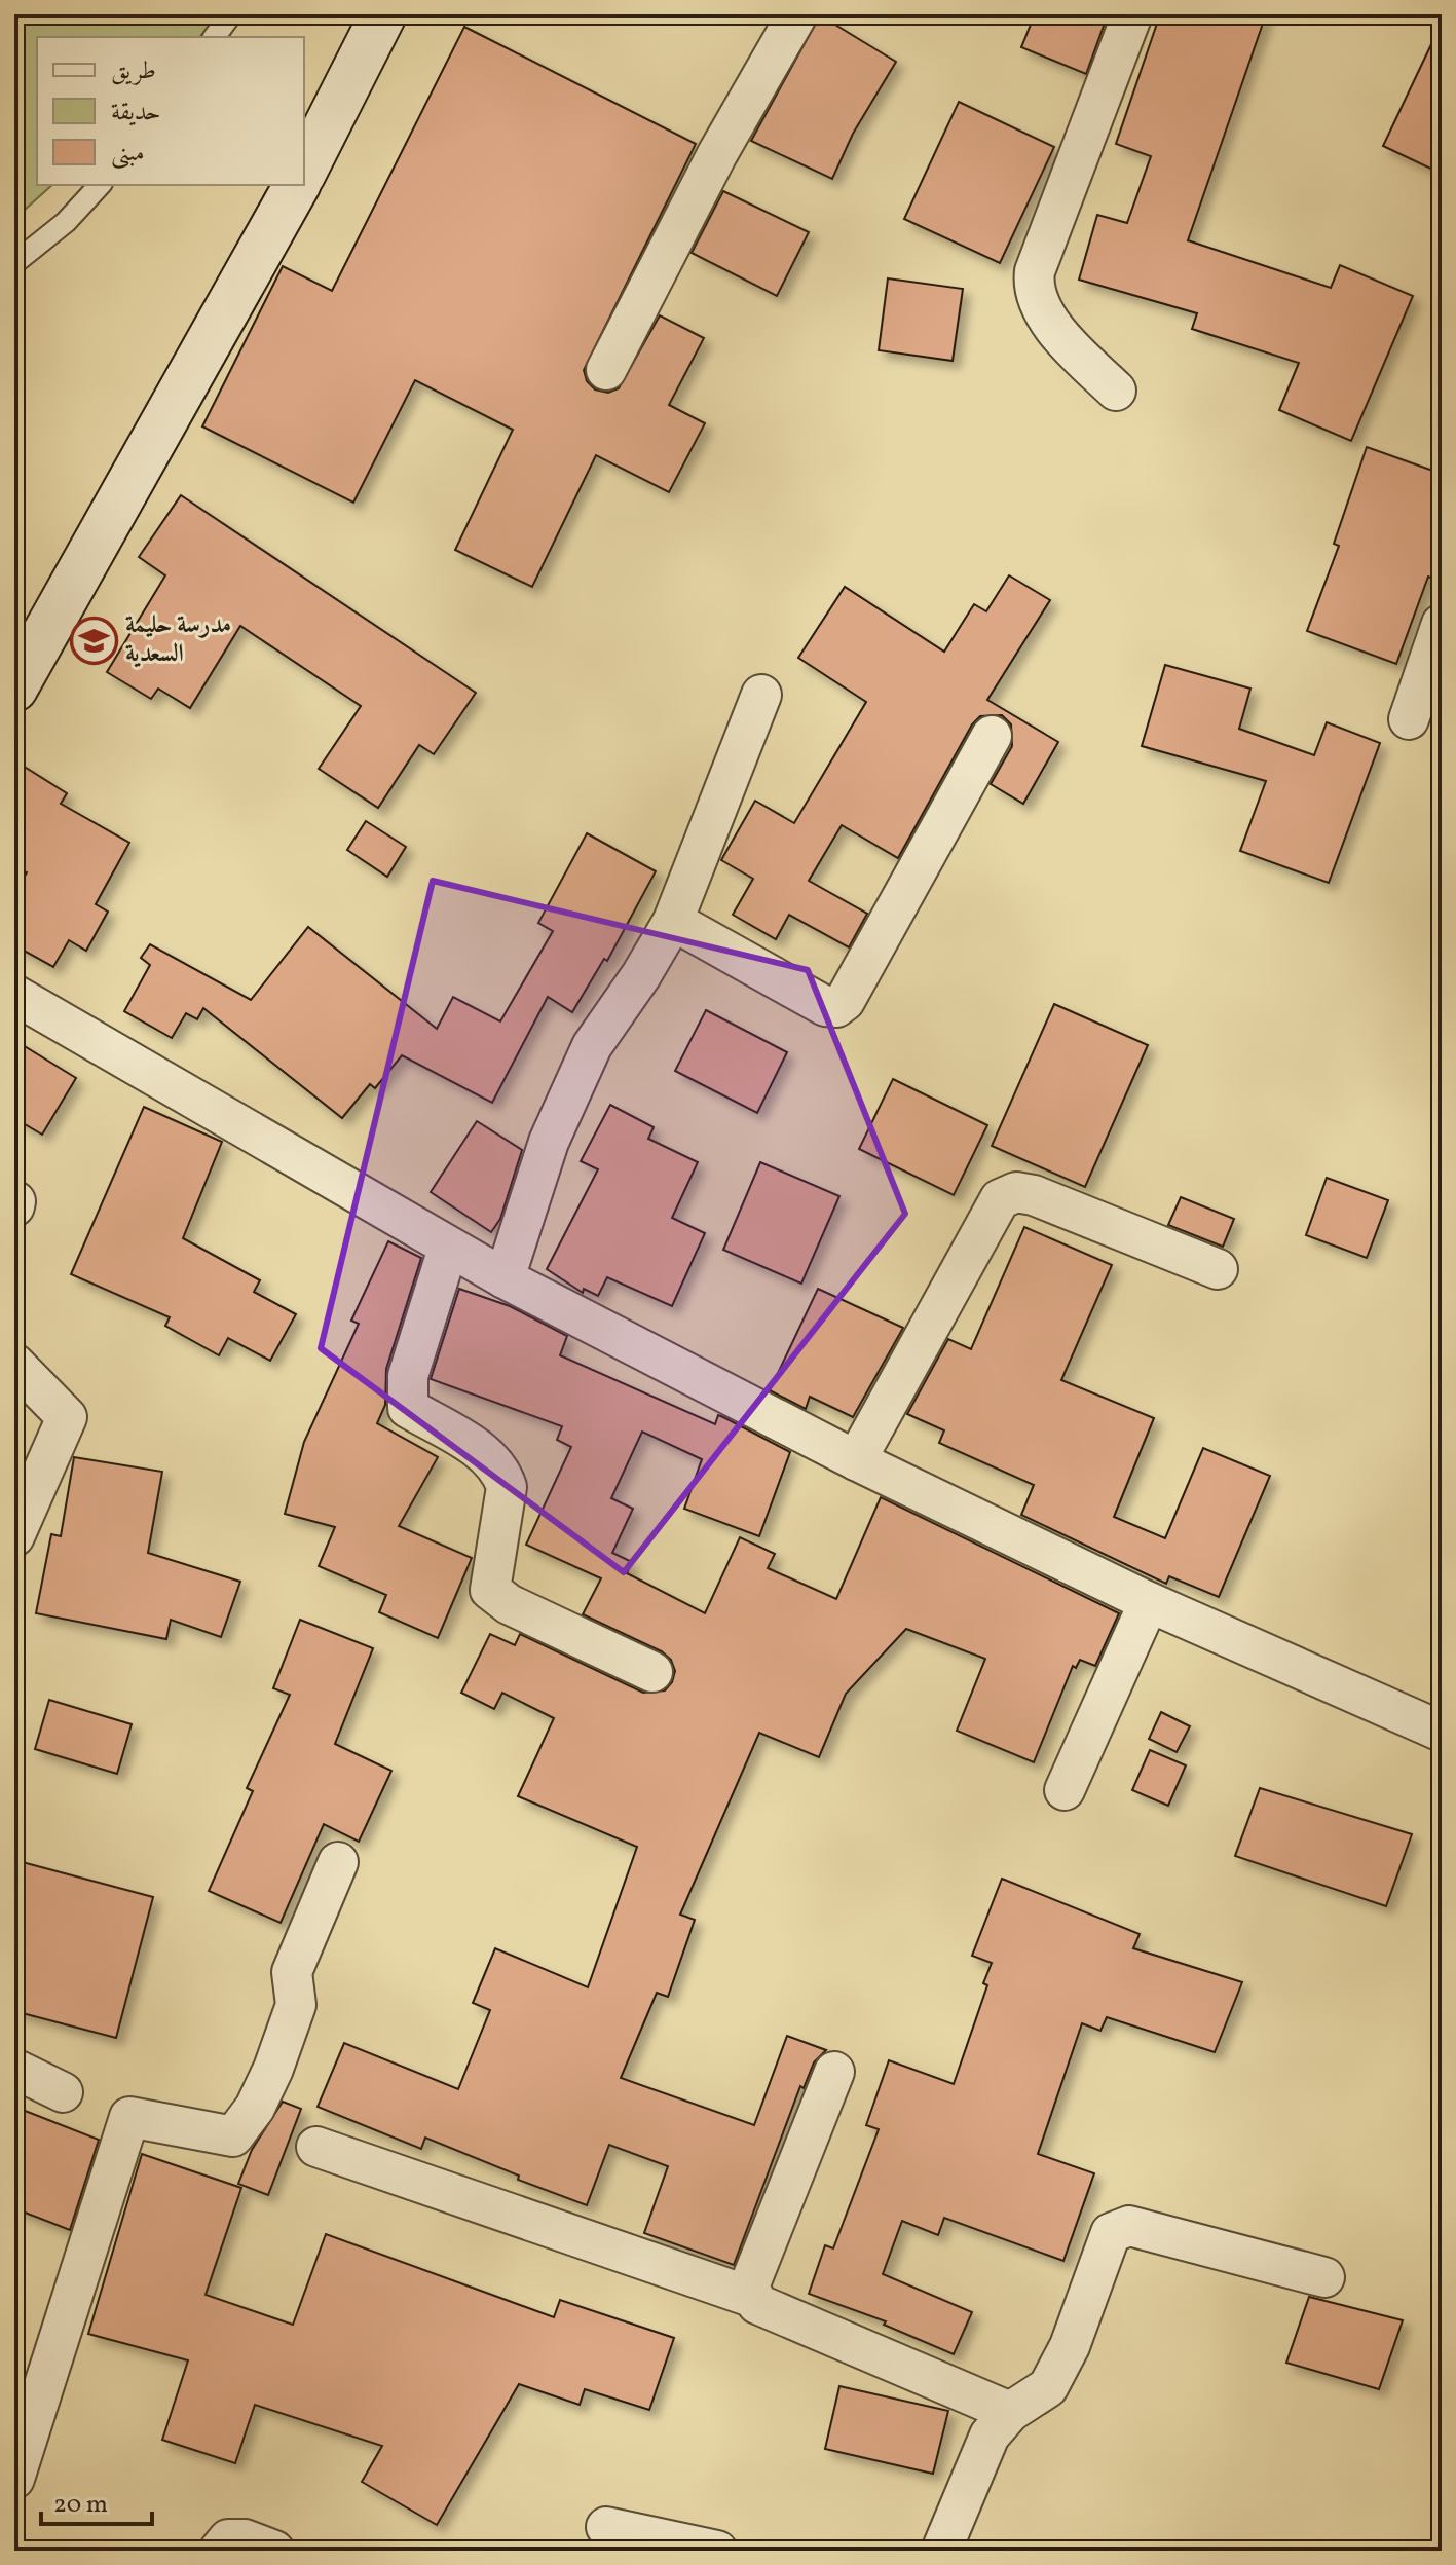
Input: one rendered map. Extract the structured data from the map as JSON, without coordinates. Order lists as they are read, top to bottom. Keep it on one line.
{"places":{"school or university":["مدرسة حليمة السعدية"]},"legend":["طريق","حديقة","مبنى"],"scale_bar":"20 m"}
